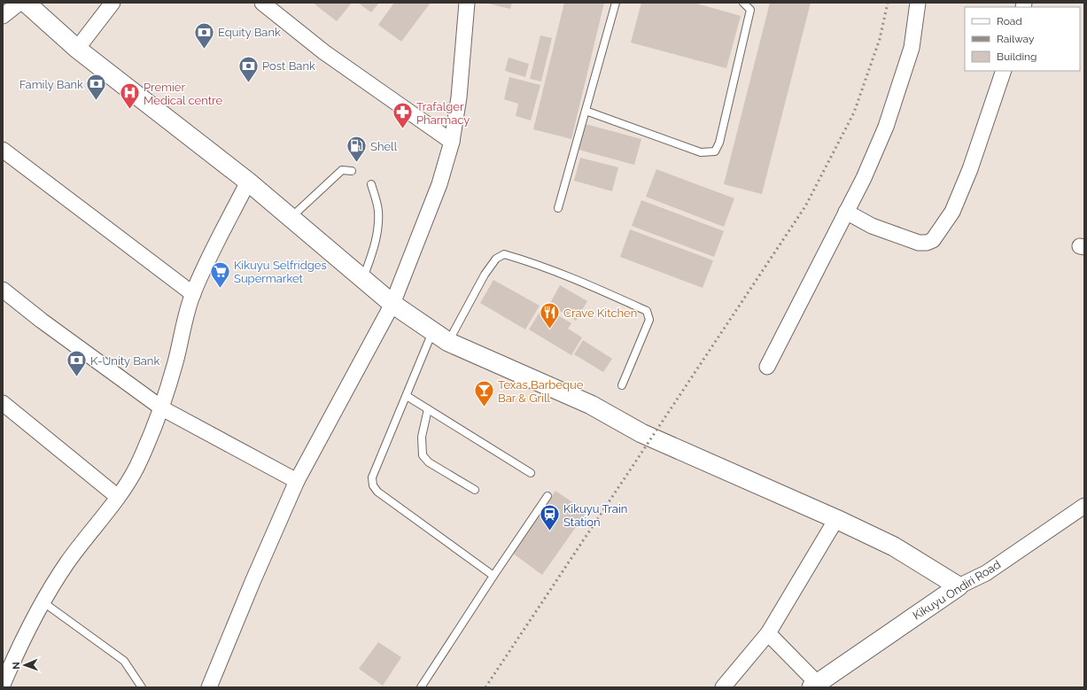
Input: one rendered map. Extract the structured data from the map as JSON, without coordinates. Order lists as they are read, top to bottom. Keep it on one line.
{"streets":{"street":["Kikuyu Ondiri Road"]},"places":{"bank":["Equity Bank","Post Bank","Family Bank","K-Unity Bank"],"hospital":["Premier Medical centre"],"pharmacy":["Trafalger Pharmacy"],"fuel station":["Shell"],"supermarket":["Kikuyu Selfridges Supermarket"],"restaurant":["Crave Kitchen"],"bar":["Texas Barbeque Bar & Grill"],"station":["Kikuyu Train Station"]},"legend":["Road","Railway","Building"],"north":"left"}
